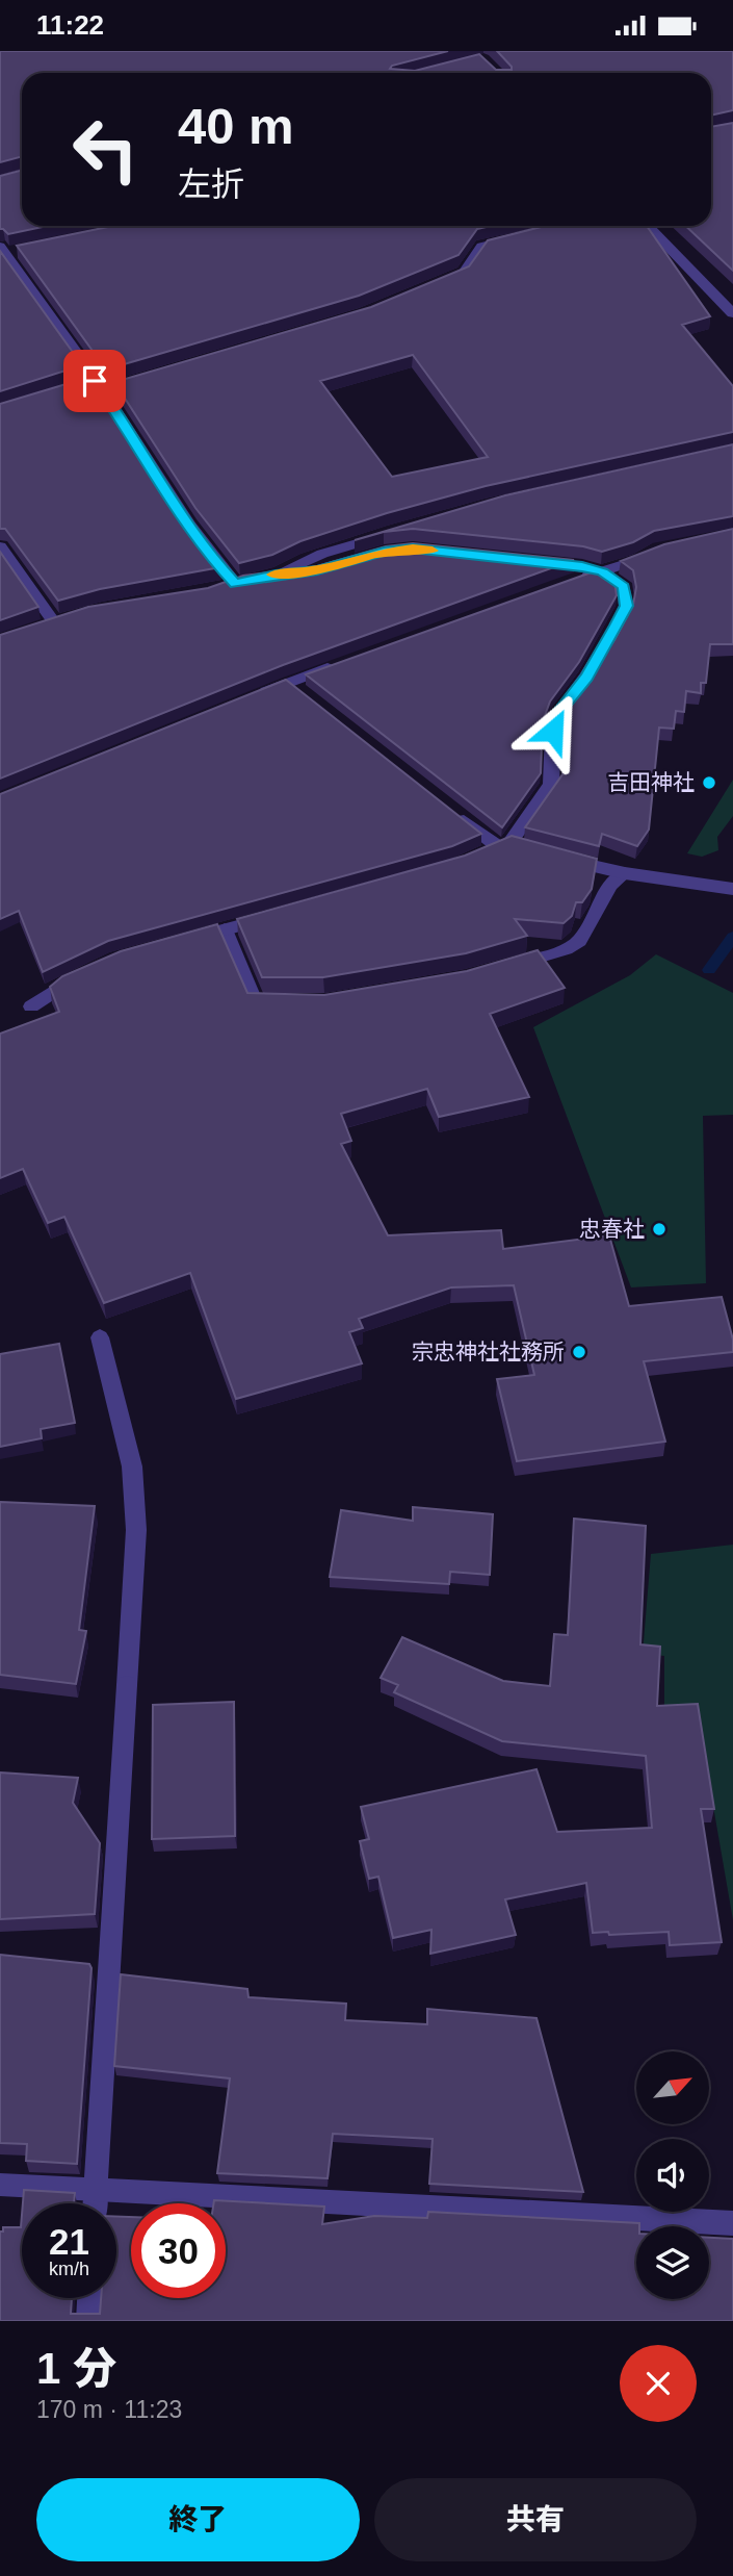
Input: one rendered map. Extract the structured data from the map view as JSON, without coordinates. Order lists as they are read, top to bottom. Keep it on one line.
{"places":["吉田神社","忠春社","宗忠神社社務所"],"north":"top right","page":{"status":"11:22","turn":["40 m","左折"],"speed":"21 km/h","limit":"30","heading":["1 分","170 m · 11:23"],"buttons":["終了","共有"]}}
